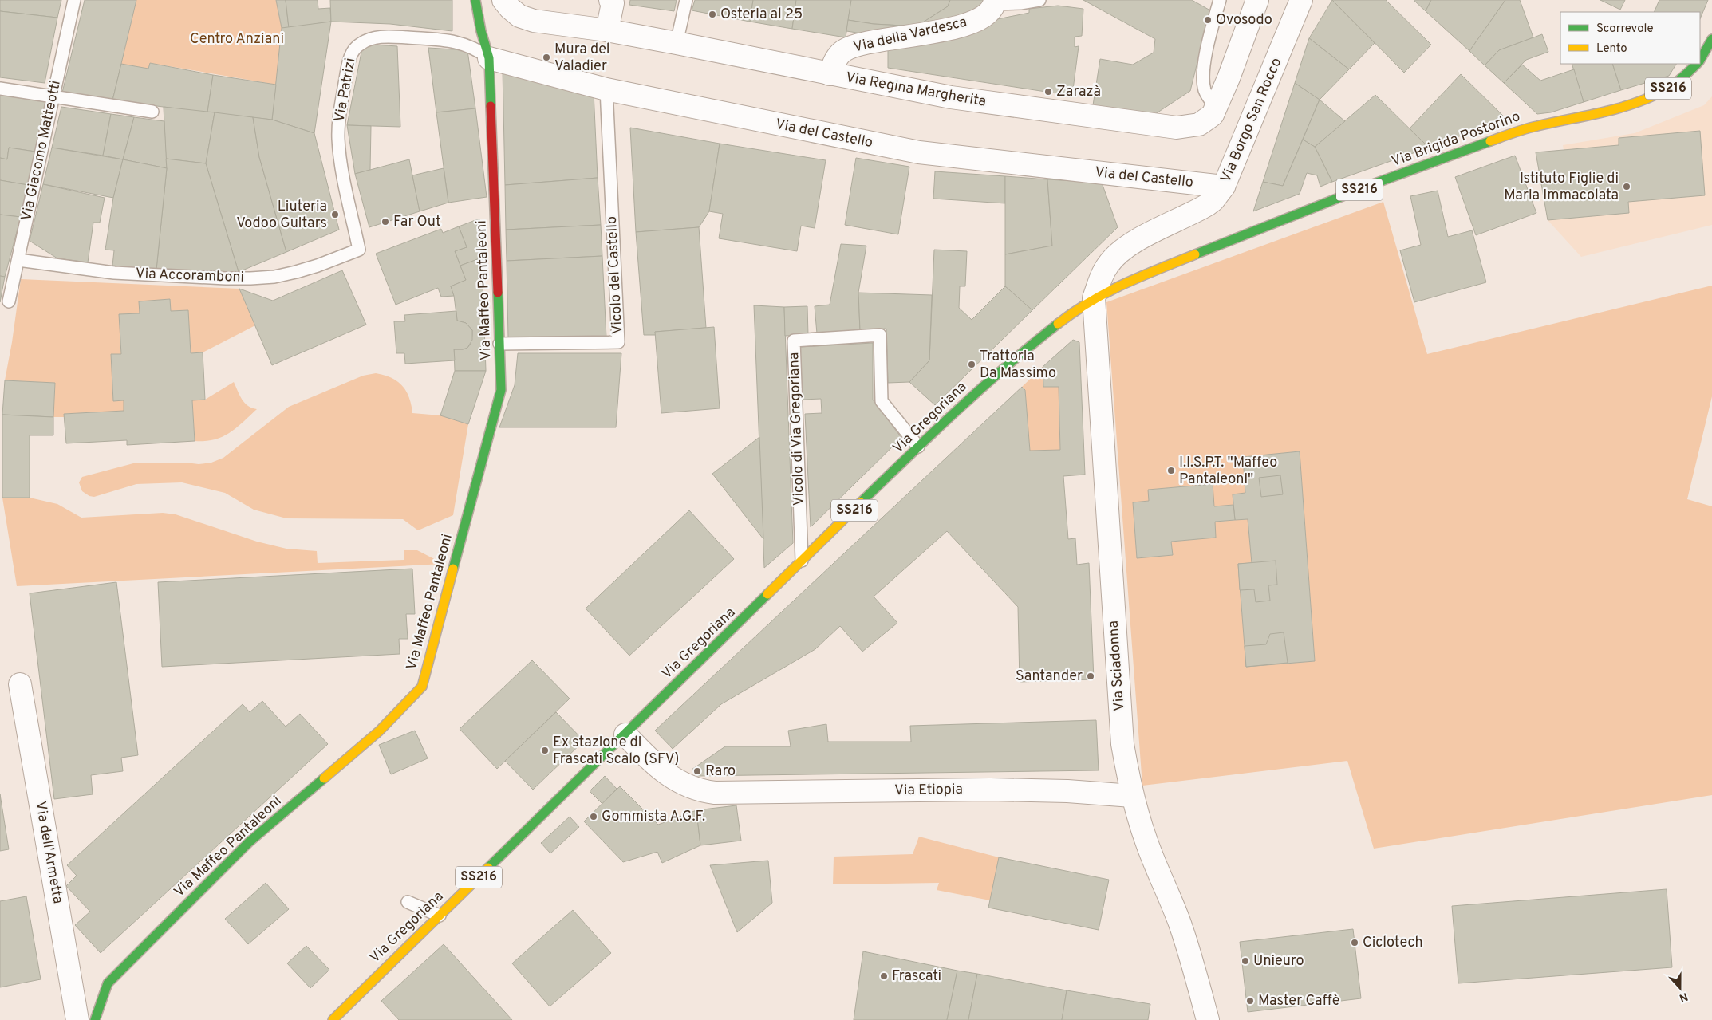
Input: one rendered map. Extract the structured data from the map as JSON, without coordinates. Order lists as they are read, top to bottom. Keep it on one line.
{"streets":{"main road":["SS216","Via Brigida Postorino","Via Maffeo Pantaleoni","Via Gregoriana"],"street":["Via della Vardesca","Via Regina Margherita","Via Borgo San Rocco","Via del Castello","Via Sciadonna","Via Etiopia","Via dell'Armetta"],"lane":["Via Patrizi","Via Giacomo Matteotti","Vicolo del Castello","Via Accoramboni","Vicolo di Via Gregoriana"]},"crossings":[["Via della Vardesca","Via Regina Margherita"],["Via Patrizi","Via del Castello"],["Via Patrizi","Via Accoramboni"],["Via Patrizi","Via Maffeo Pantaleoni"],["Via Borgo San Rocco","Via del Castello"],["Via Borgo San Rocco","Via Brigida Postorino"],["Via Borgo San Rocco","Via Gregoriana"],["Via Borgo San Rocco","Via Sciadonna"],["Via del Castello","Vicolo del Castello"],["Via del Castello","Via Maffeo Pantaleoni"],["Via Brigida Postorino","Via Gregoriana"],["Via Brigida Postorino","Via Sciadonna"],["Via Giacomo Matteotti","Via Accoramboni"],["Vicolo del Castello","Via Maffeo Pantaleoni"],["Via Gregoriana","Vicolo di Via Gregoriana"],["Via Gregoriana","Via Sciadonna"],["Via Gregoriana","Via Etiopia"],["Via Sciadonna","Via Etiopia"]],"parks":["Centro Anziani"],"places":["Osteria al 25","Ovosodo","Mura del Valadier","Zarazà","Istituto Figlie di Maria Immacolata","Liuteria Vodoo Guitars","Far Out","Trattoria Da Massimo","I.I.S.P.T. \"Maffeo Pantaleoni\"","Santander","Ex stazione di Frascati Scalo (SFV)","Raro","Gommista A.G.F.","Ciclotech","Unieuro","Frascati","Master Caffè"],"legend":["Scorrevole","Lento"],"north":"bottom"}
